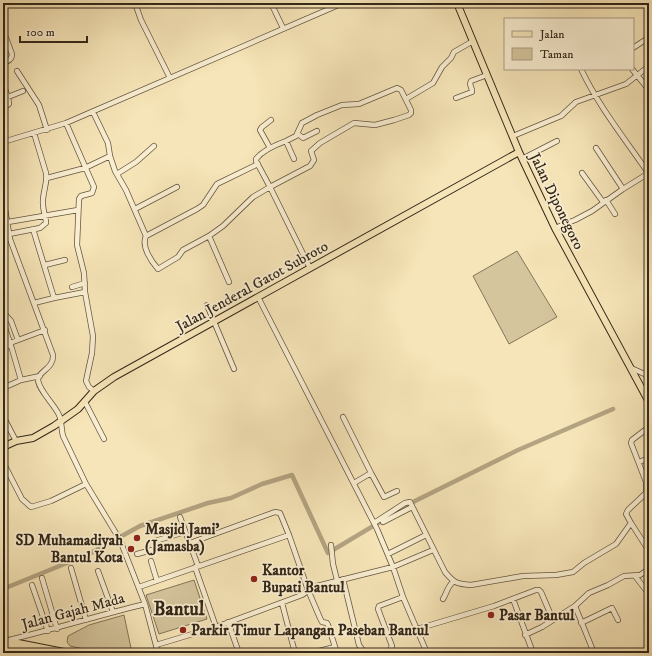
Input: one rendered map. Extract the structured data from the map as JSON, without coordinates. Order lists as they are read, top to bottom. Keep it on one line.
{"streets":{"main road":["Jalan Diponegoro","Jalan Jenderal Gatot Subroto"],"street":["Jalan Gajah Mada"]},"crossings":[["Jalan Diponegoro","Jalan Jenderal Gatot Subroto"]],"districts":["Bantul"],"places":["Masjid Jami' (Jamasba)","SD Muhamadiyah Bantul Kota","Kantor Bupati Bantul","Pasar Bantul","Parkir Timur Lapangan Paseban Bantul"],"legend":["Jalan","Taman"],"scale_bar":"100 m"}
